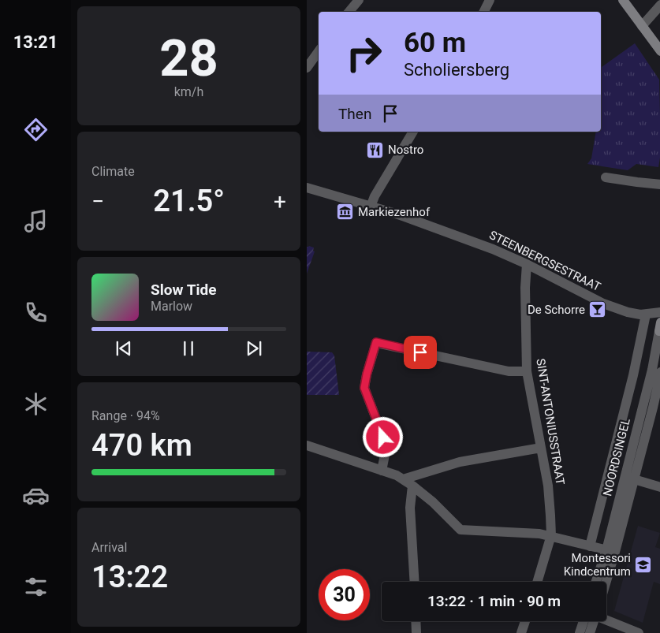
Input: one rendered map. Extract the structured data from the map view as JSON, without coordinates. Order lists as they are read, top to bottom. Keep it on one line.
{"streets":{"street":["STEENBERGSESTRAAT","SINT-ANTONIUSSTRAAT","NOORDSINGEL"]},"crossings":[["STEENBERGSESTRAAT","SINT-ANTONIUSSTRAAT"],["STEENBERGSESTRAAT","NOORDSINGEL"]],"places":{"restaurant":["Nostro"],"museum":["Markiezenhof"],"bar":["De Schorre"],"school or university":["Montessori Kindcentrum"]},"page":{"tabs":"13:21","tile":[["28","km/h"],"Climate",["Range · 94%","470 km"],["Arrival","13:22"]],"turn":["60 m","Scholiersberg"],"then":"Then","heat":["−","21.5°","+"],"song":["Slow Tide","Marlow"],"limit":"30","trip":"13:22 · 1 min · 90 m"}}
